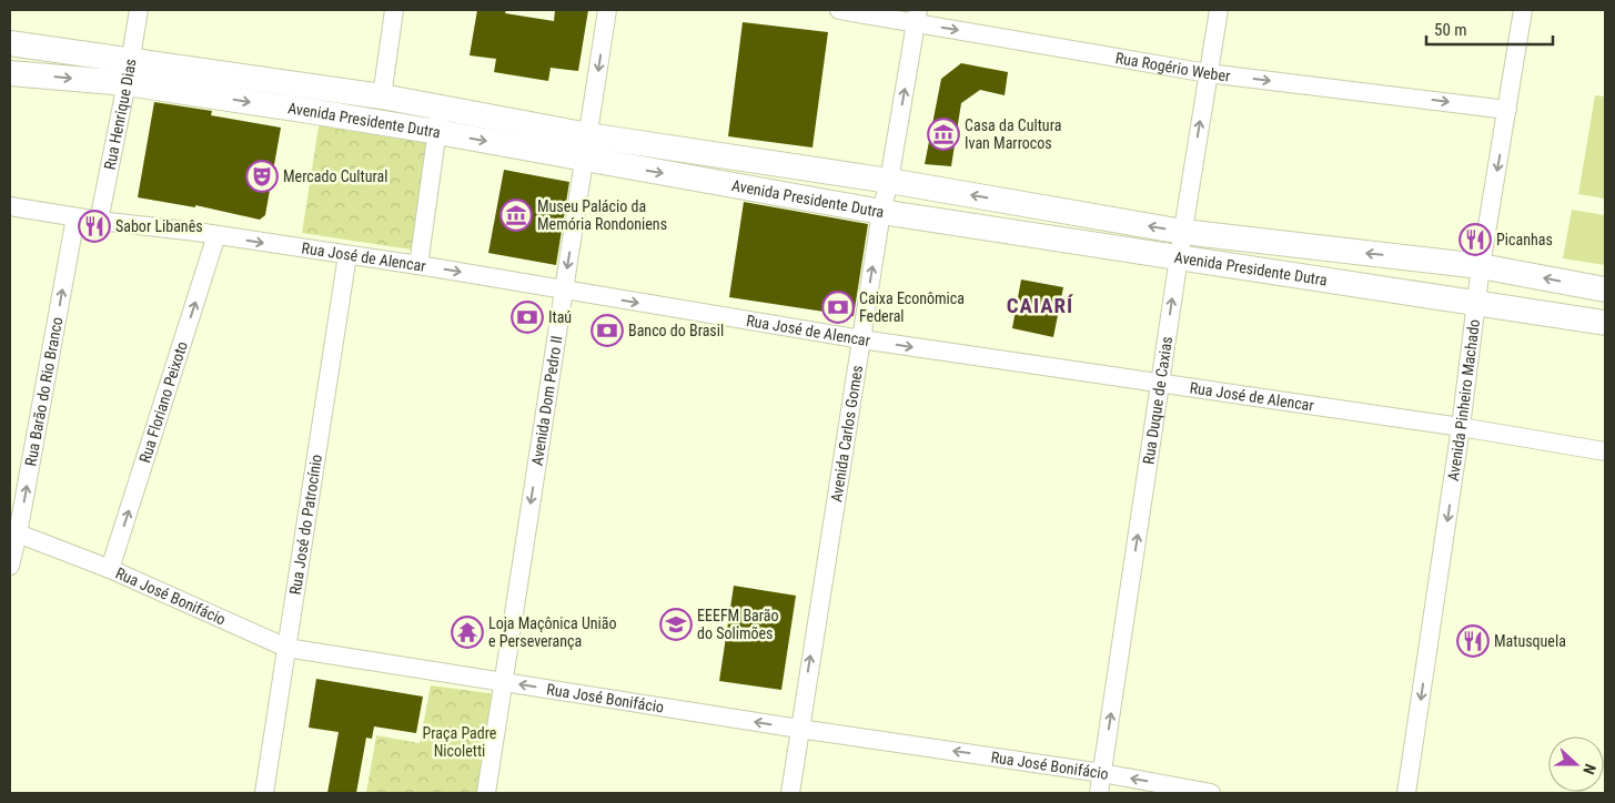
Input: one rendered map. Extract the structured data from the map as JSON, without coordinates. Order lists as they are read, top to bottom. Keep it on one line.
{"streets":{"street":["Rua Rogério Weber","Rua Henrique Dias","Avenida Presidente Dutra","Rua José de Alencar","Rua Barão do Rio Branco","Avenida Dom Pedro II","Rua Duque de Caxias","Avenida Pinheiro Machado","Rua Floriano Peixoto","Avenida Carlos Gomes","Rua José do Patrocínio","Rua José Bonifácio"]},"crossings":[["Rua Rogério Weber","Rua Duque de Caxias"],["Rua Rogério Weber","Avenida Pinheiro Machado"],["Rua Rogério Weber","Avenida Carlos Gomes"],["Rua Henrique Dias","Avenida Presidente Dutra"],["Rua Henrique Dias","Rua José de Alencar"],["Avenida Presidente Dutra","Avenida Dom Pedro II"],["Avenida Presidente Dutra","Rua Duque de Caxias"],["Avenida Presidente Dutra","Avenida Pinheiro Machado"],["Avenida Presidente Dutra","Avenida Carlos Gomes"],["Rua José de Alencar","Rua Barão do Rio Branco"],["Rua José de Alencar","Avenida Dom Pedro II"],["Rua José de Alencar","Rua Duque de Caxias"],["Rua José de Alencar","Avenida Pinheiro Machado"],["Rua José de Alencar","Rua Floriano Peixoto"],["Rua José de Alencar","Avenida Carlos Gomes"],["Rua José de Alencar","Rua José do Patrocínio"],["Rua Barão do Rio Branco","Rua José Bonifácio"],["Avenida Dom Pedro II","Rua José Bonifácio"],["Rua Duque de Caxias","Rua José Bonifácio"],["Rua Floriano Peixoto","Rua José Bonifácio"],["Avenida Carlos Gomes","Rua José Bonifácio"],["Rua José do Patrocínio","Rua José Bonifácio"]],"one_way":["Rua Rogério Weber","Rua José de Alencar","Rua Barão do Rio Branco","Avenida Dom Pedro II","Rua Duque de Caxias","Avenida Pinheiro Machado","Rua Floriano Peixoto","Avenida Carlos Gomes","Rua José Bonifácio"],"districts":["CAIARÍ"],"parks":["Praça Padre Nicoletti"],"places":{"museum":["Casa da Cultura Ivan Marrocos","Museu Palácio da Memória Rondoniens"],"theatre":["Mercado Cultural"],"restaurant":["Sabor Libanês","Picanhas","Matusquela"],"bank":["Caixa Econômica Federal","Itaú","Banco do Brasil"],"school or university":["EEEFM Barão do Solimões"],"temple":["Loja Maçônica União e Perseverança"]},"scale_bar":"50 m","north":"right"}
